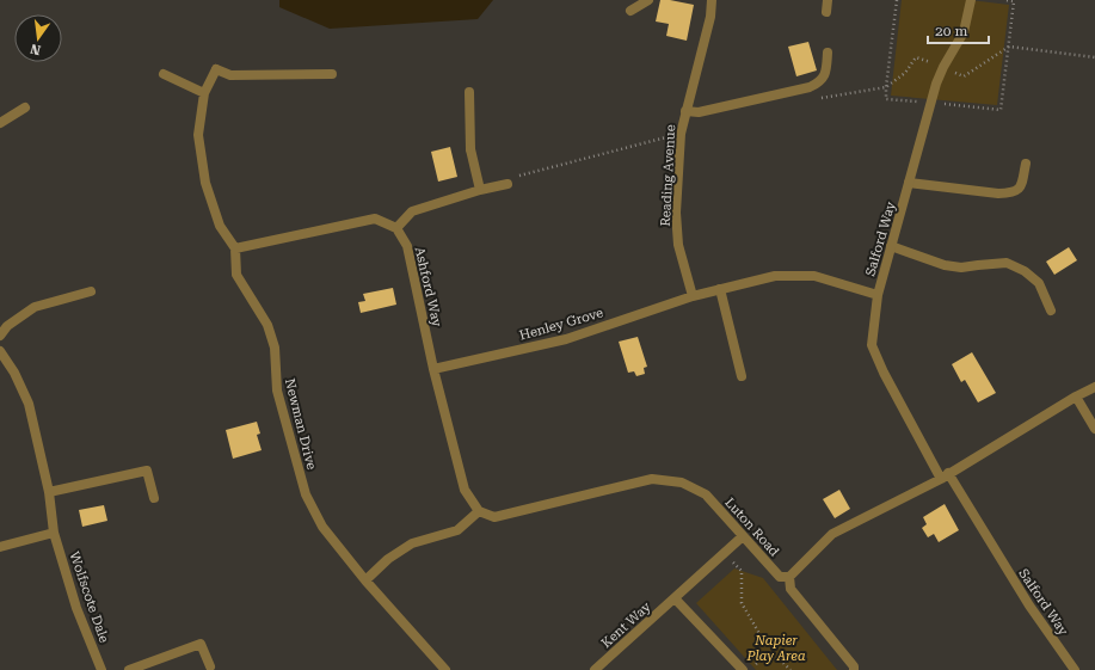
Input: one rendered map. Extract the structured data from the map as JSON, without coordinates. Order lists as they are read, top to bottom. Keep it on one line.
{"streets":{"street":["Reading Avenue","Salford Way","Ashford Way","Henley Grove","Newman Drive","Luton Road","Wolfscote Dale","Kent Way"]},"crossings":[["Reading Avenue","Henley Grove"],["Salford Way","Henley Grove"],["Ashford Way","Henley Grove"],["Ashford Way","Luton Road"],["Luton Road","Kent Way"]],"parks":["Napier Play Area"],"scale_bar":"20 m","north":"bottom"}
